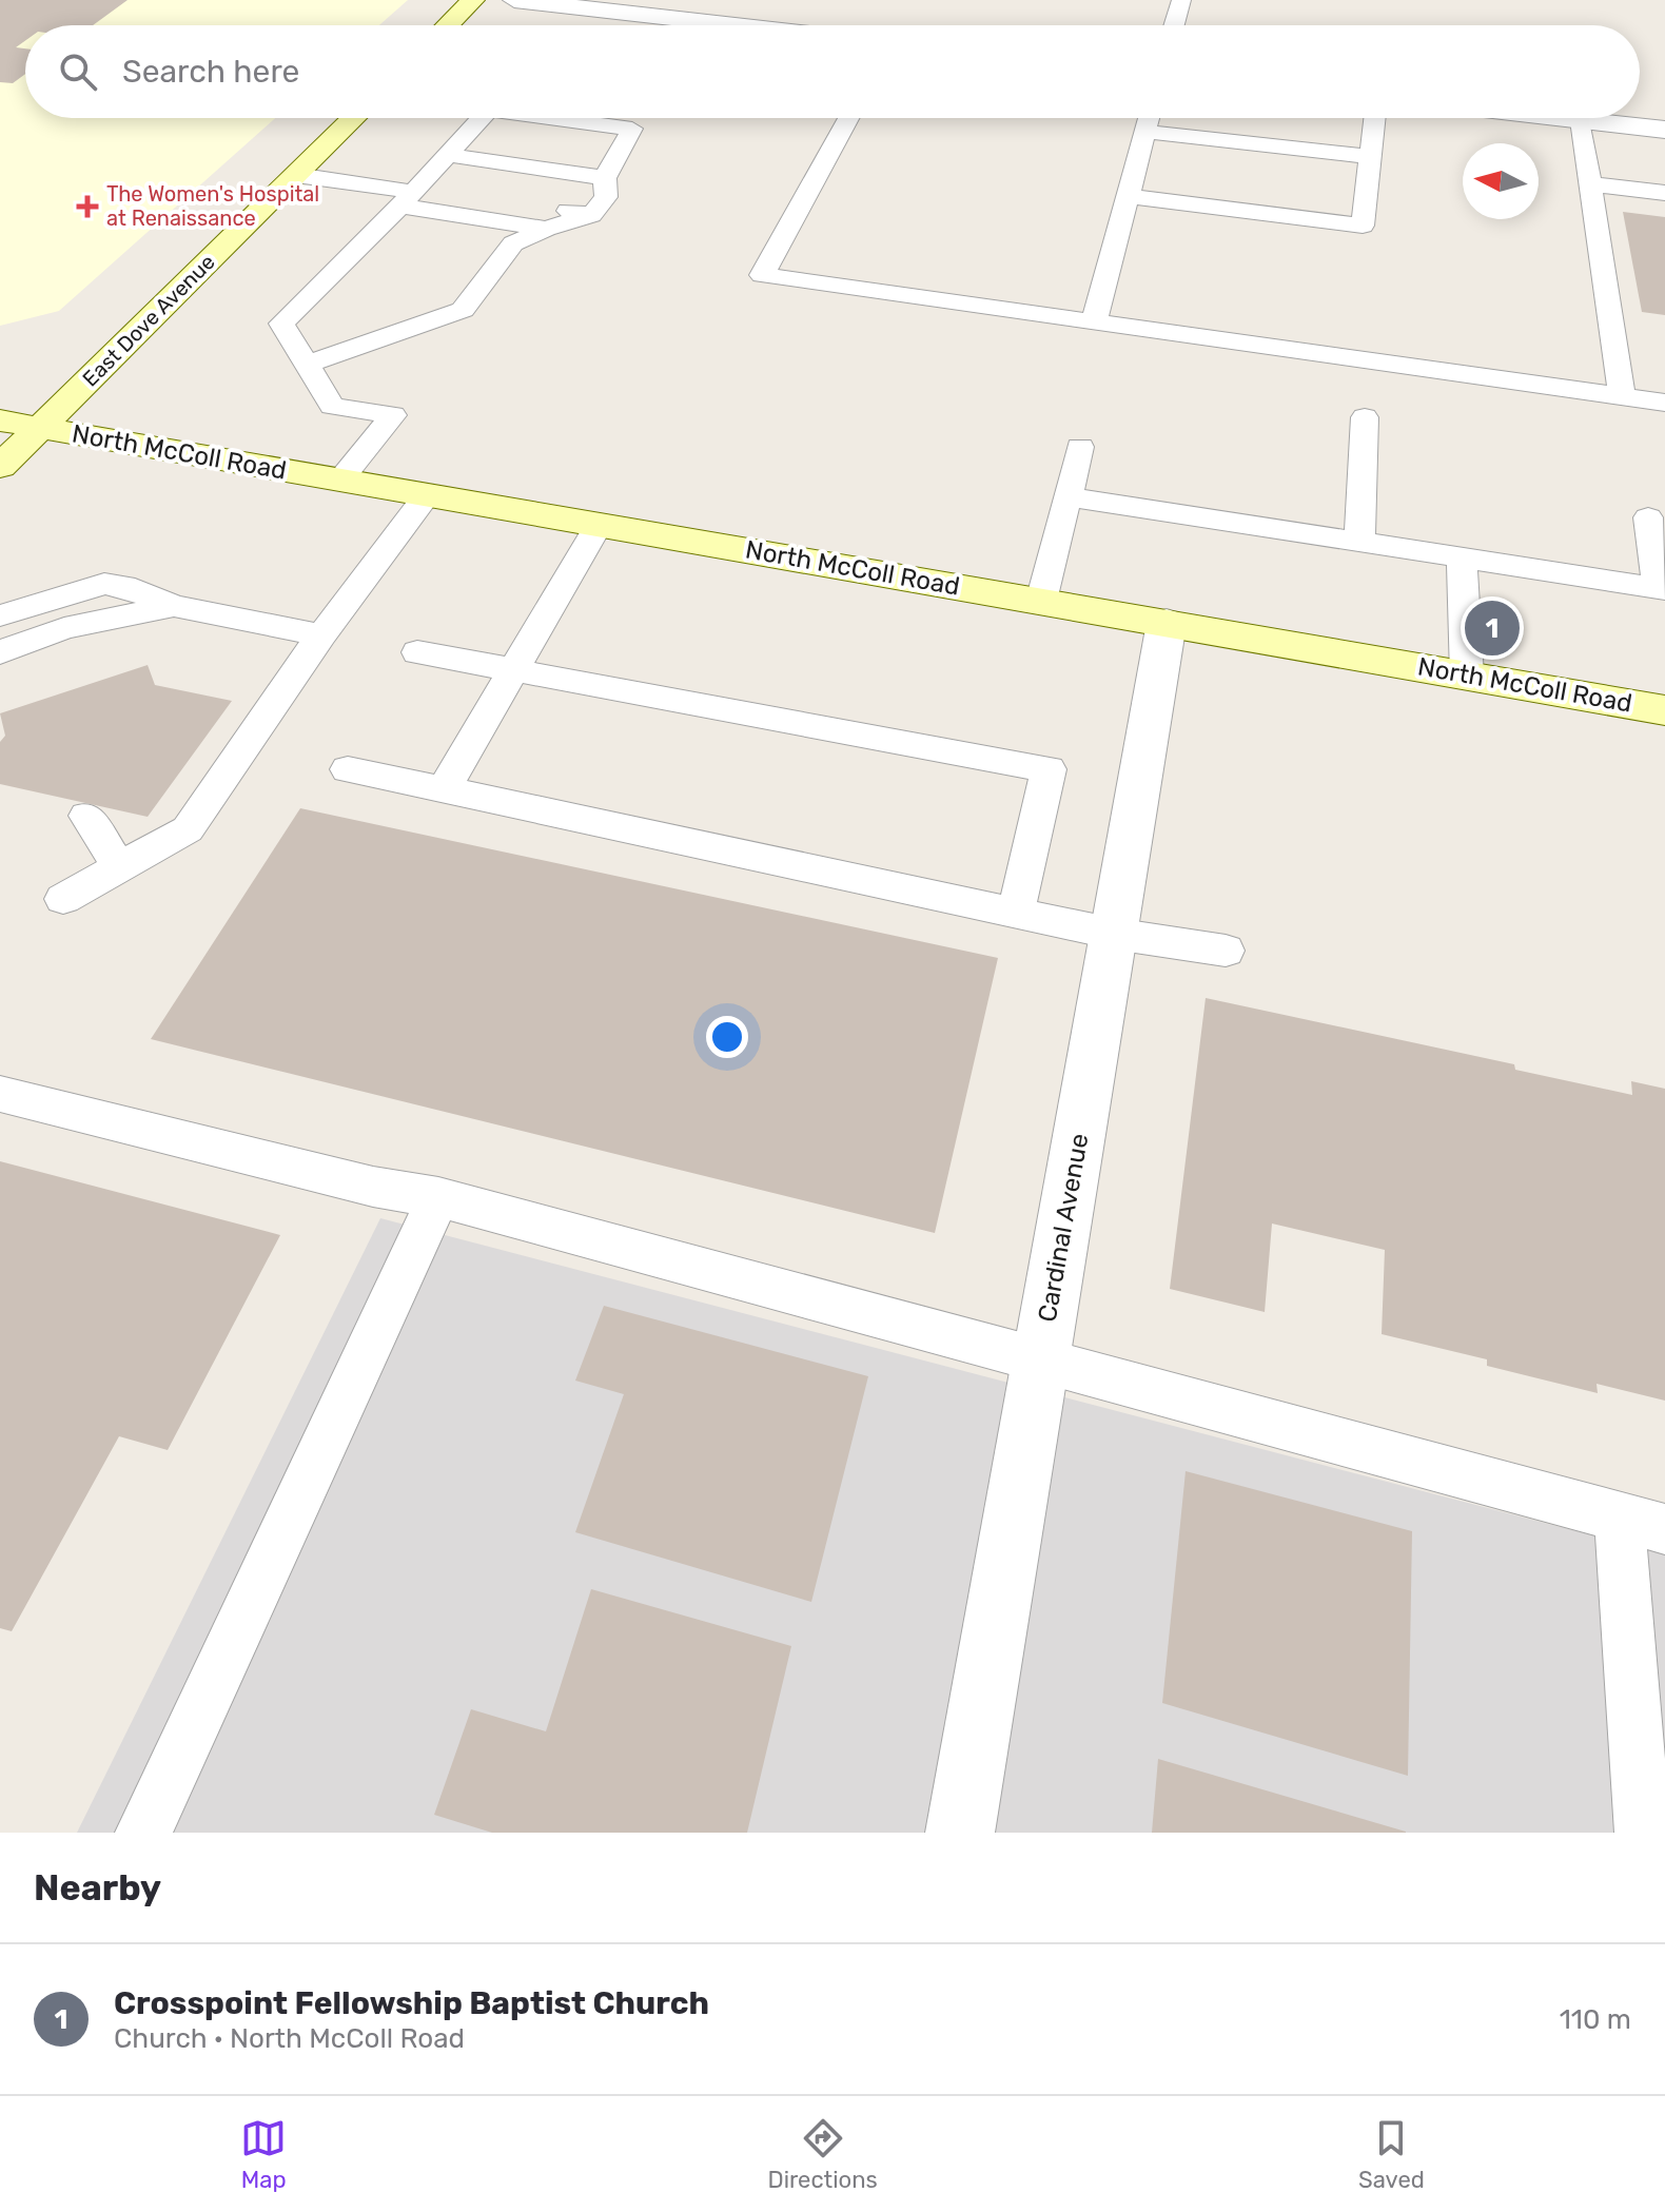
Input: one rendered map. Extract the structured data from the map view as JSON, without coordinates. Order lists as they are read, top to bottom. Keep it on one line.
{"streets":{"main road":["East Dove Avenue","North McColl Road"],"street":["Cardinal Avenue"]},"crossings":[["East Dove Avenue","North McColl Road"],["North McColl Road","Cardinal Avenue"]],"places":{"health":["The Women's Hospital at Renaissance"]},"north":"left","page":{"search":"Search here","pins":"1","heading":"Nearby","list":[{"mark":"1","name":"Crosspoint Fellowship Baptist Church","note":"Church · North McColl Road","value":"110 m"}],"nav":["Map","Directions","Saved"]}}
